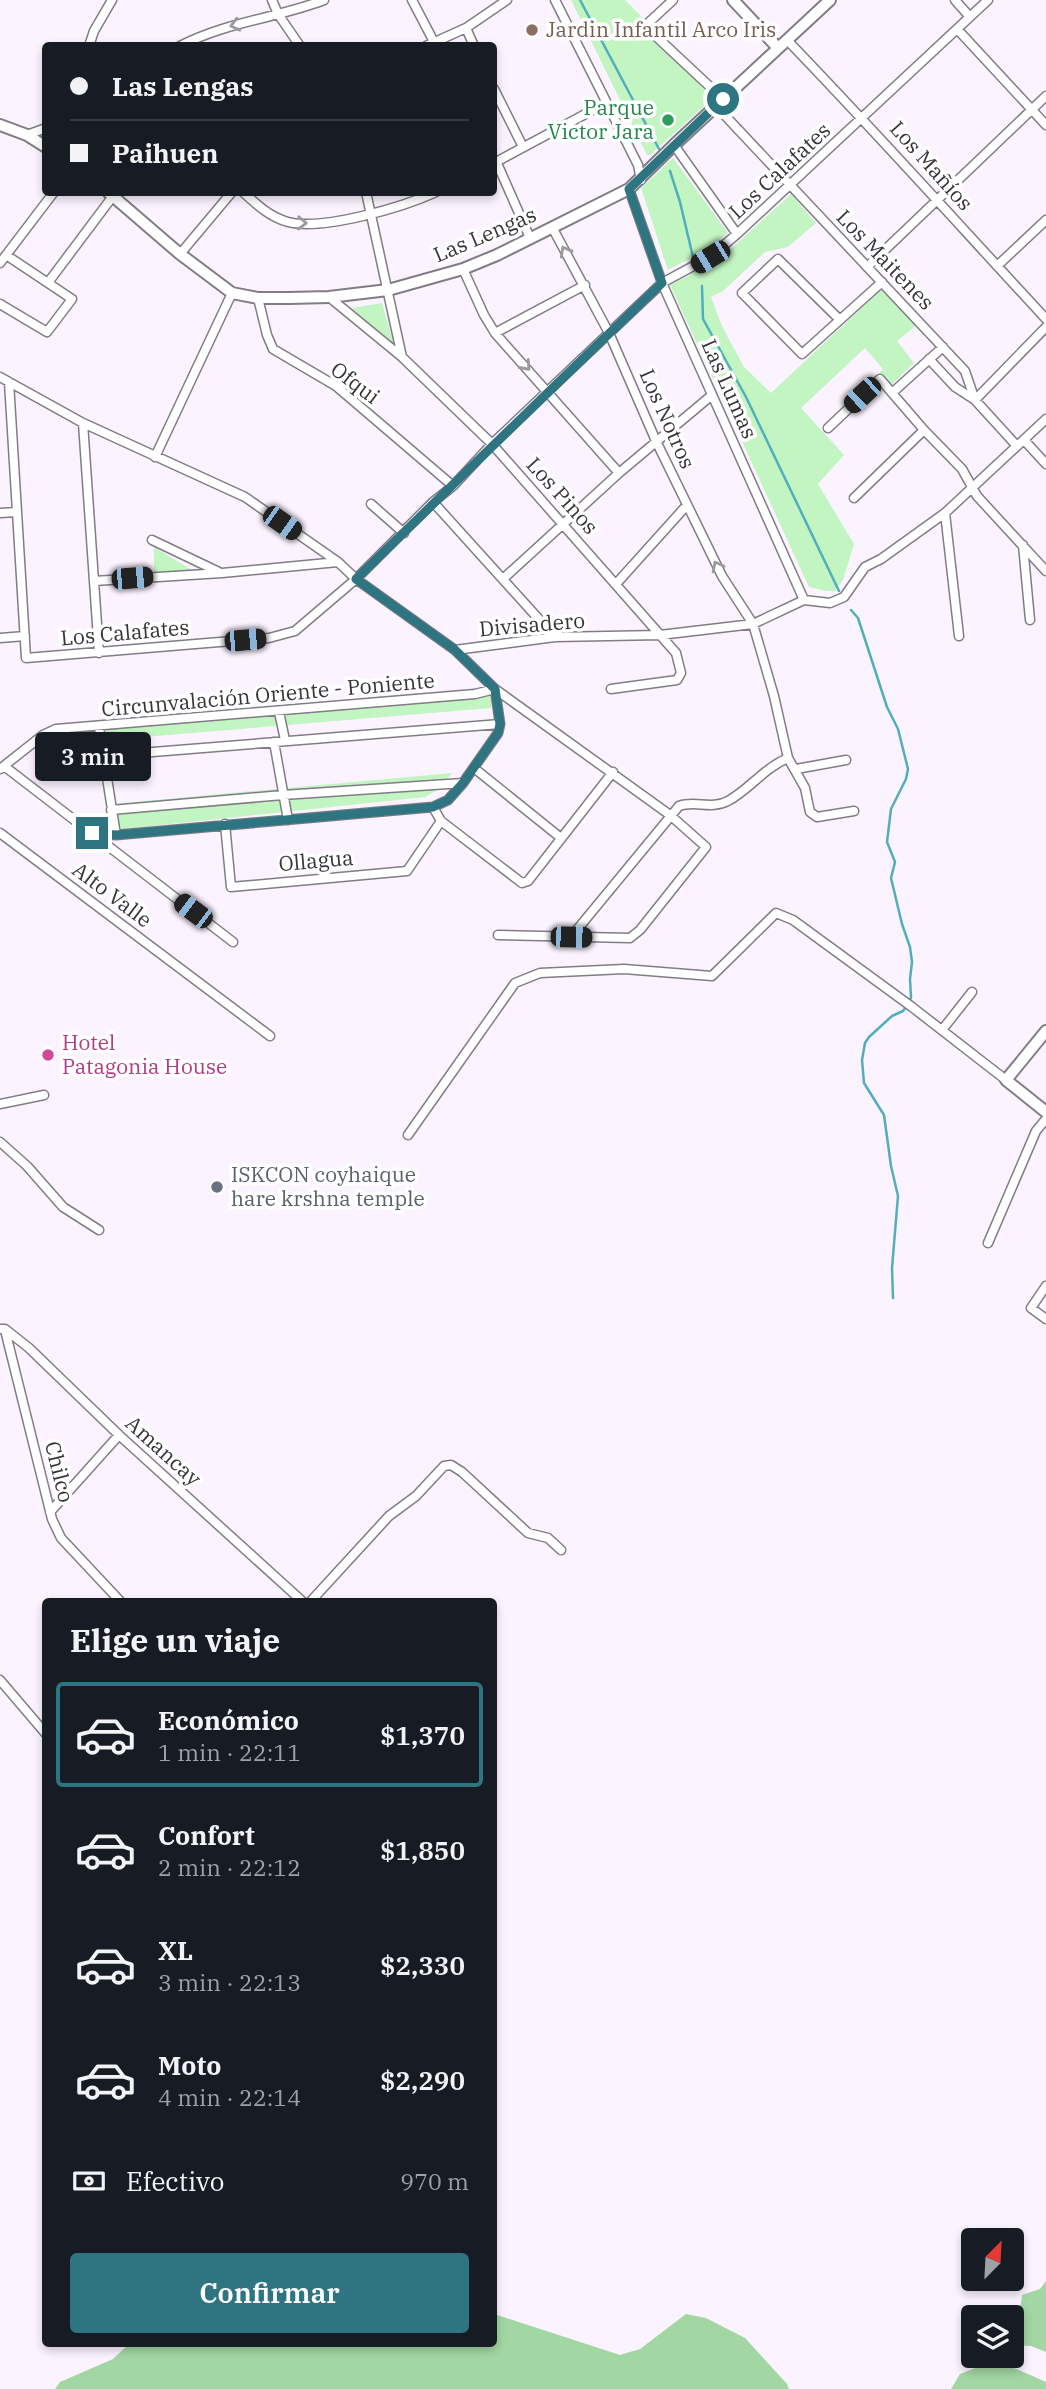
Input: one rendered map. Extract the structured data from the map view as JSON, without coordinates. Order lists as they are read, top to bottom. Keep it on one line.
{"streets":{"street":["Los Mañíos","Los Calafates","Las Lengas","Los Maitenes","Ofqui","Las Lumas","Los Notros","Los Pinos","Divisadero","Circunvalación Oriente - Poniente","Ollagua","Alto Valle","Amancay","Chilco"]},"crossings":[["Los Mañíos","Los Calafates"],["Los Mañíos","Las Lengas"],["Los Calafates","Los Maitenes"],["Los Calafates","Ofqui"],["Los Calafates","Las Lumas"],["Los Calafates","Los Notros"],["Los Calafates","Los Pinos"],["Los Calafates","Divisadero"],["Las Lengas","Los Maitenes"],["Las Lengas","Ofqui"],["Las Lengas","Las Lumas"],["Las Lengas","Los Notros"],["Las Lengas","Los Pinos"],["Las Lumas","Divisadero"],["Los Notros","Divisadero"],["Los Pinos","Divisadero"],["Divisadero","Circunvalación Oriente - Poniente"],["Amancay","Chilco"]],"places":["Jardin Infantil Arco Iris","Parque Victor Jara","Hotel Patagonia House","ISKCON coyhaique hare krshna temple"],"north":"top right","page":{"banner":["Las Lengas","Paihuen"],"bubble":"3 min","heading":"Elige un viaje","list":[{"name":"Económico","note":"1 min · 22:11","value":"$1,370"},{"name":"Confort","note":"2 min · 22:12","value":"$1,850"},{"name":"XL","note":"3 min · 22:13","value":"$2,330"},{"name":"Moto","note":"4 min · 22:14","value":"$2,290"}],"pay":["Efectivo","970 m"],"buttons":"Confirmar"}}
